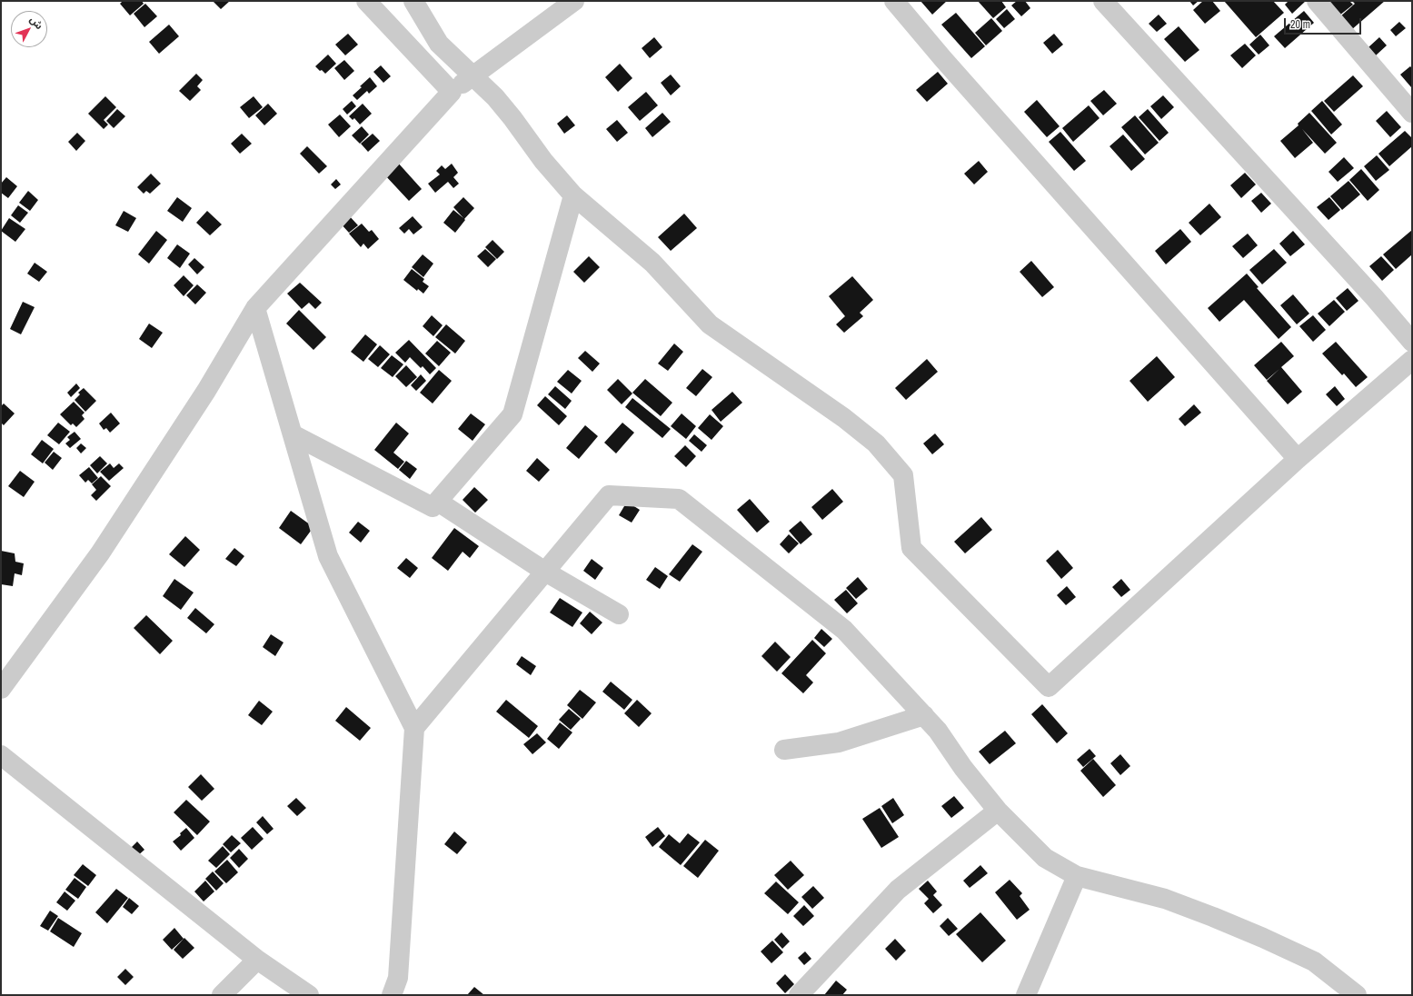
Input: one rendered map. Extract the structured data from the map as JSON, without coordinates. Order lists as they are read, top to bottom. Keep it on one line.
{"scale_bar":"20 m","north":"top right"}
